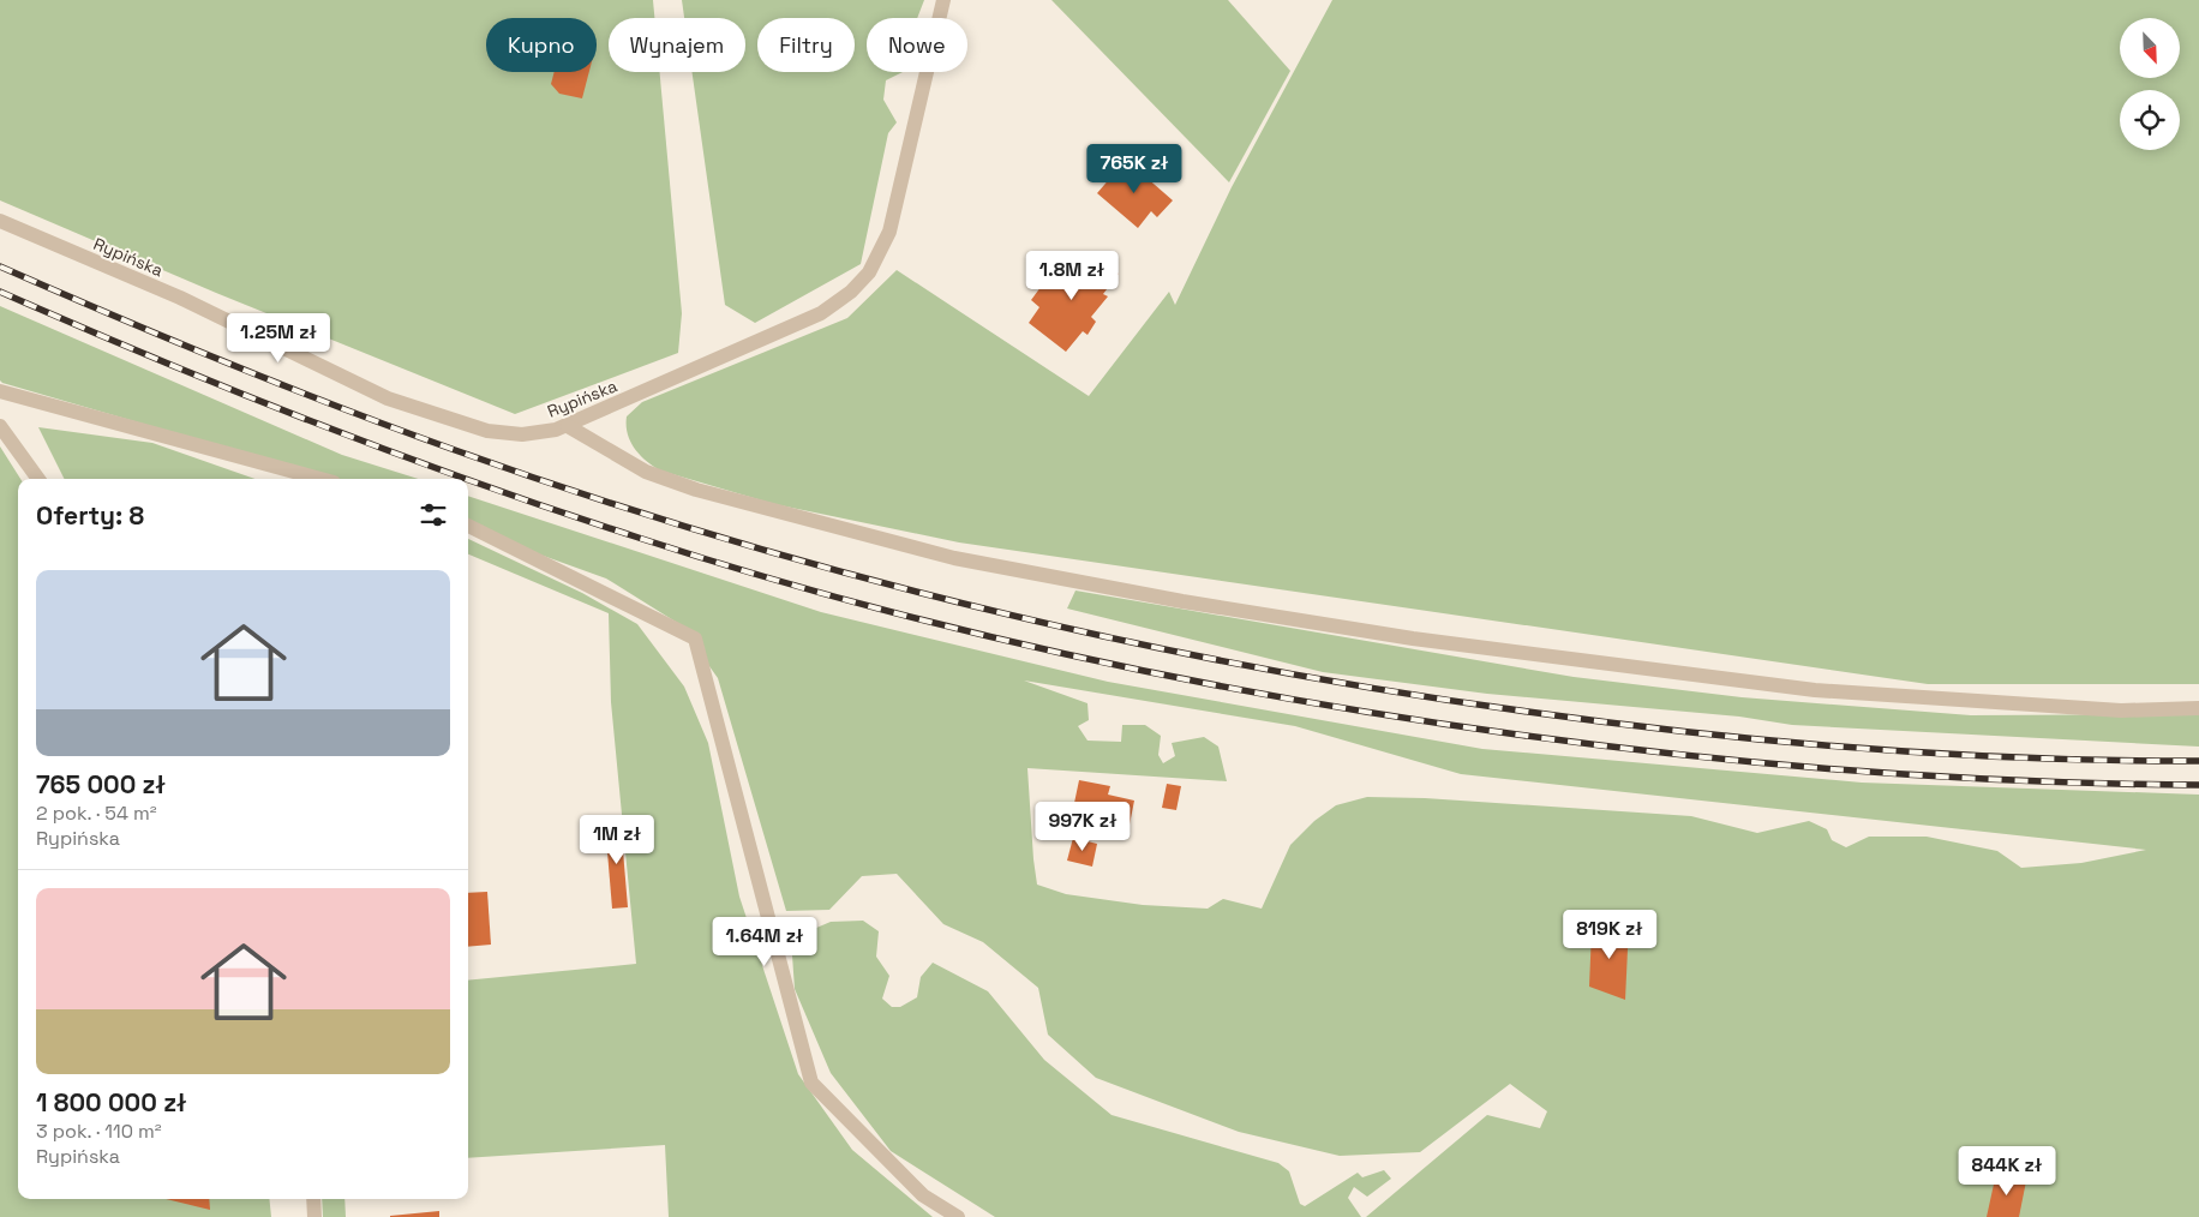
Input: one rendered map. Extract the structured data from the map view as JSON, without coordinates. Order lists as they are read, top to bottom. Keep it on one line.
{"streets":{"street":["Rypińska"]},"north":"bottom right","page":{"chip":["Kupno","Wynajem","Filtry","Nowe"],"price":["765K zł","1.8M zł","1.25M zł","997K zł","1M zł","819K zł","1.64M zł","844K zł"],"heading":"Oferty: 8","list":[{"name":"765 000 zł","note":"2 pok. · 54 m² · Rypińska"},{"name":"1 800 000 zł","note":"3 pok. · 110 m² · Rypińska"}]}}
